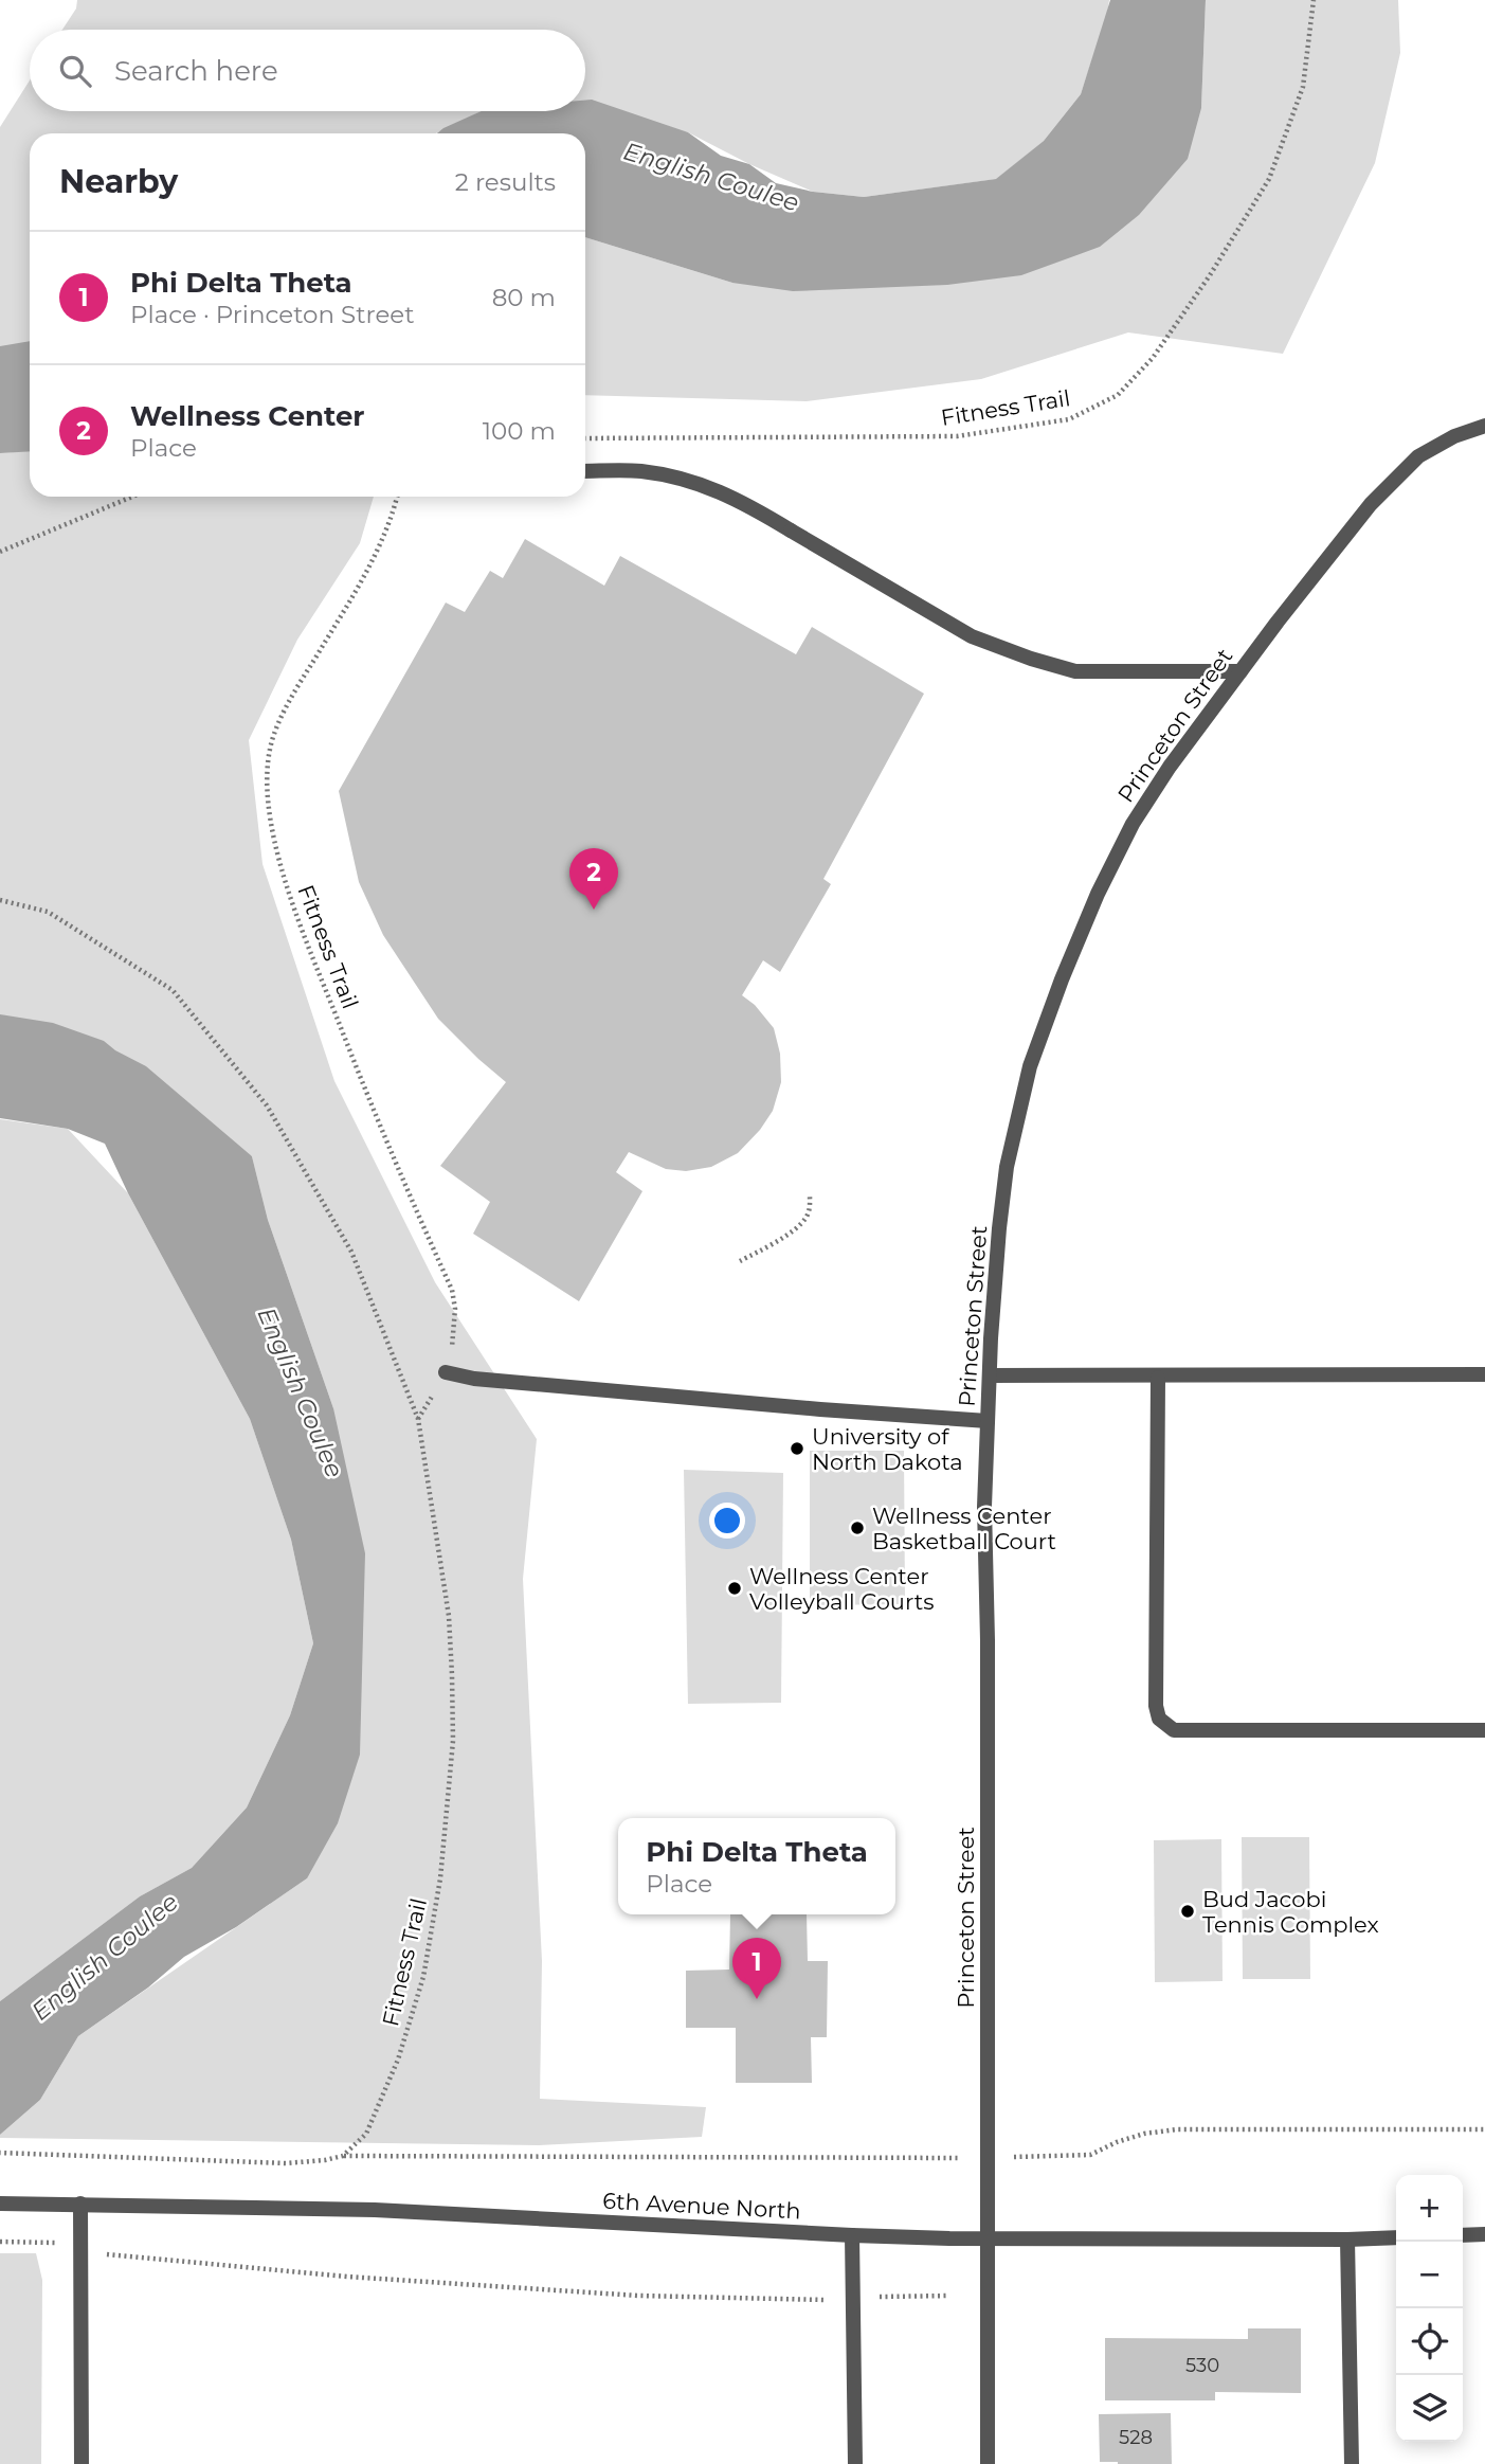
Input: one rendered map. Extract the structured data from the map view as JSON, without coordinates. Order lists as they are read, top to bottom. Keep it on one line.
{"streets":{"street":["Princeton Street","6th Avenue North"],"path":["Fitness Trail"]},"crossings":[["Princeton Street","6th Avenue North"]],"water":["English Coulee"],"places":["University of North Dakota","Wellness Center Basketball Court","Wellness Center Volleyball Courts","Bud Jacobi Tennis Complex"],"house_numbers":["530","528"],"page":{"search":"Search here","heading":["Nearby","2 results"],"list":[{"mark":"1","name":"Phi Delta Theta","note":"Place · Princeton Street","value":"80 m"},{"mark":"2","name":"Wellness Center","note":"Place","value":"100 m"}],"pins":["2","1"],"popup":["Phi Delta Theta","Place"],"map_buttons":["+","−"]}}
